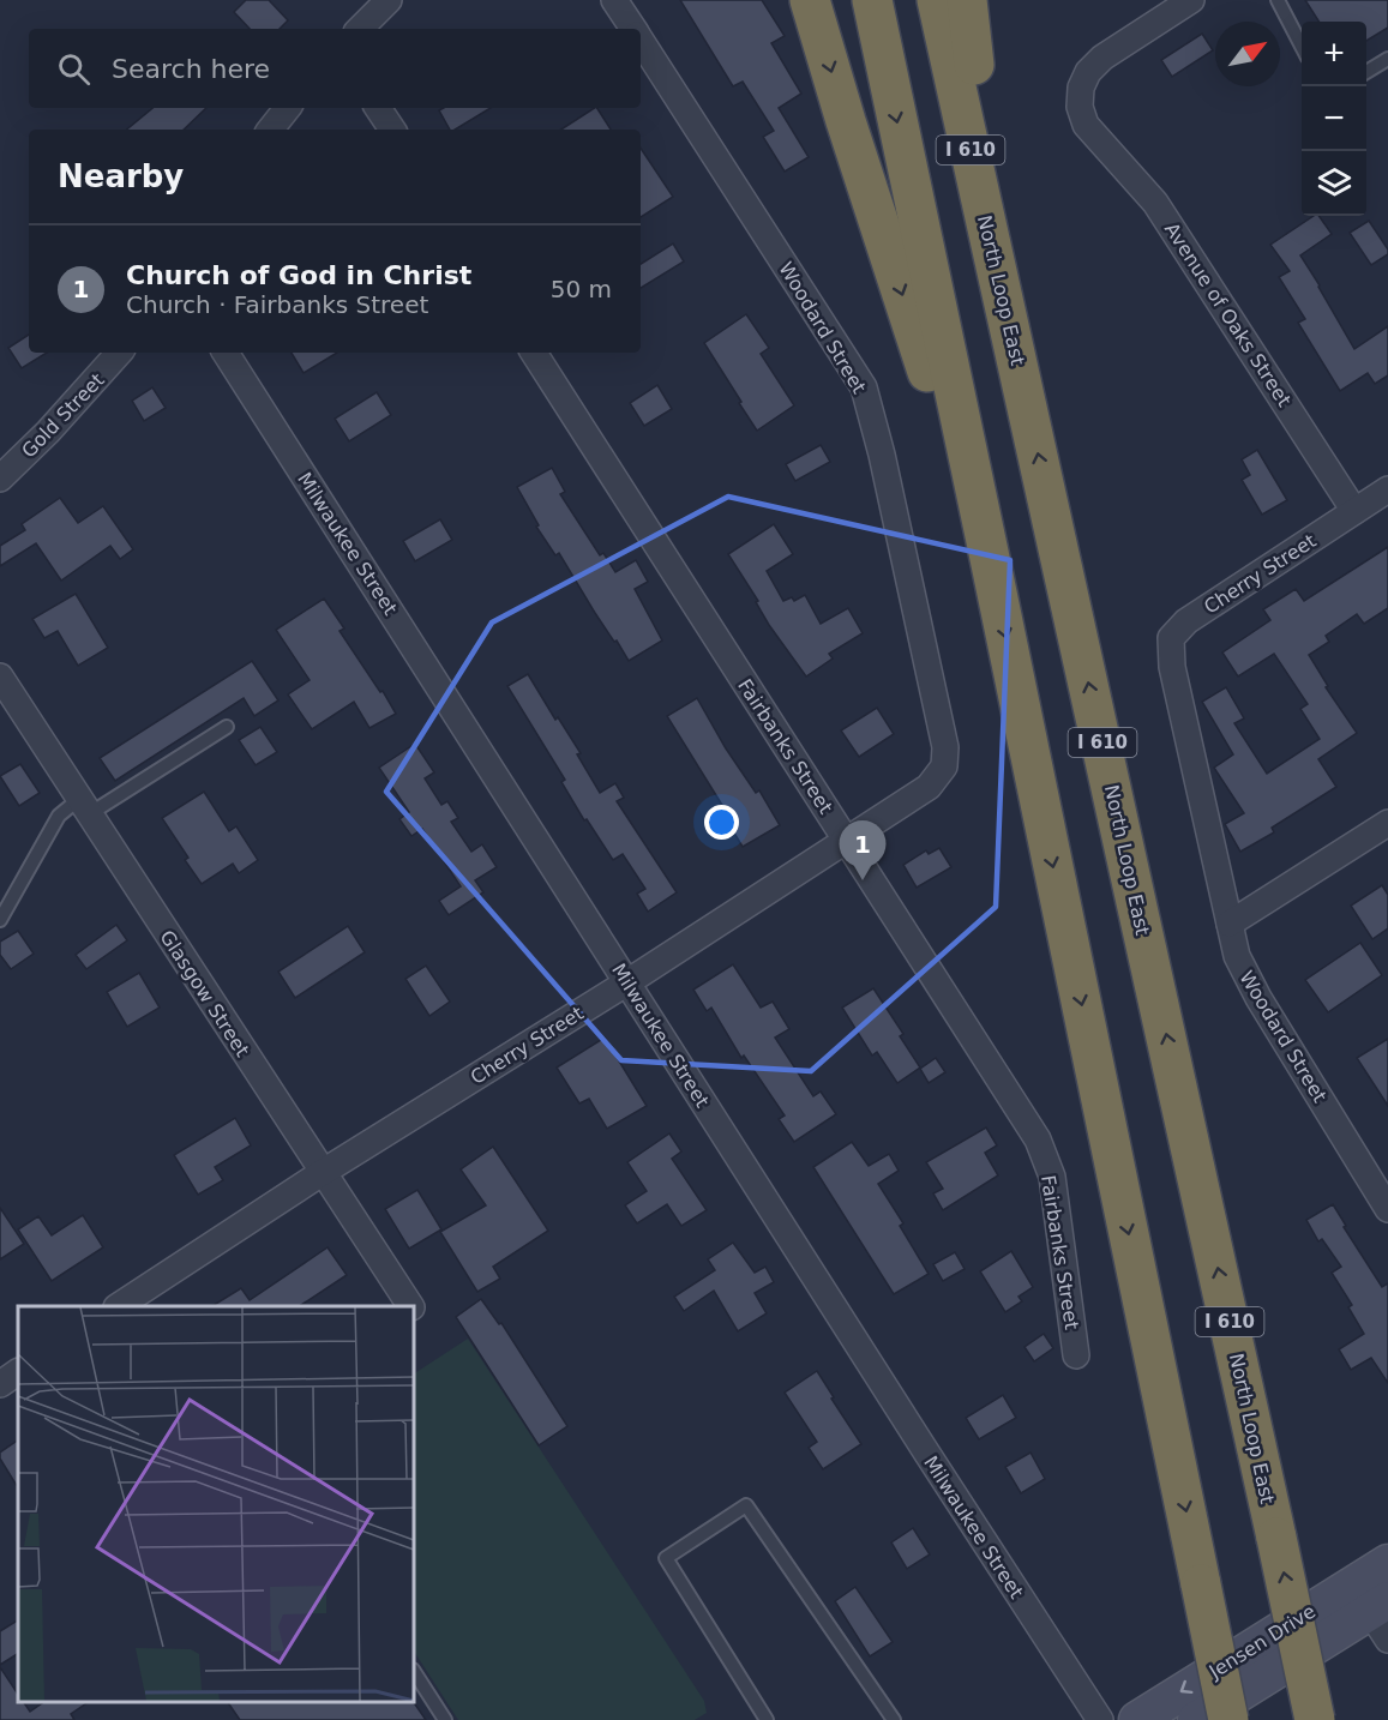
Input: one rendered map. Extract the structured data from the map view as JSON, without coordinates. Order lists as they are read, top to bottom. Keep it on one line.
{"streets":{"highway":["I 610","North Loop East"],"main road":["Jensen Drive"],"street":["Avenue of Oaks Street","Woodard Street","Gold Street","Milwaukee Street","Cherry Street","Fairbanks Street","Glasgow Street"]},"crossings":[["Avenue of Oaks Street","Cherry Street"],["Woodard Street","Cherry Street"],["Milwaukee Street","Cherry Street"],["Cherry Street","Fairbanks Street"],["Cherry Street","Glasgow Street"]],"north":"top right","page":{"map_buttons":["+","−"],"search":"Search here","heading":"Nearby","list":[{"mark":"1","name":"Church of God in Christ","note":"Church · Fairbanks Street","value":"50 m"}],"pins":"1"}}
